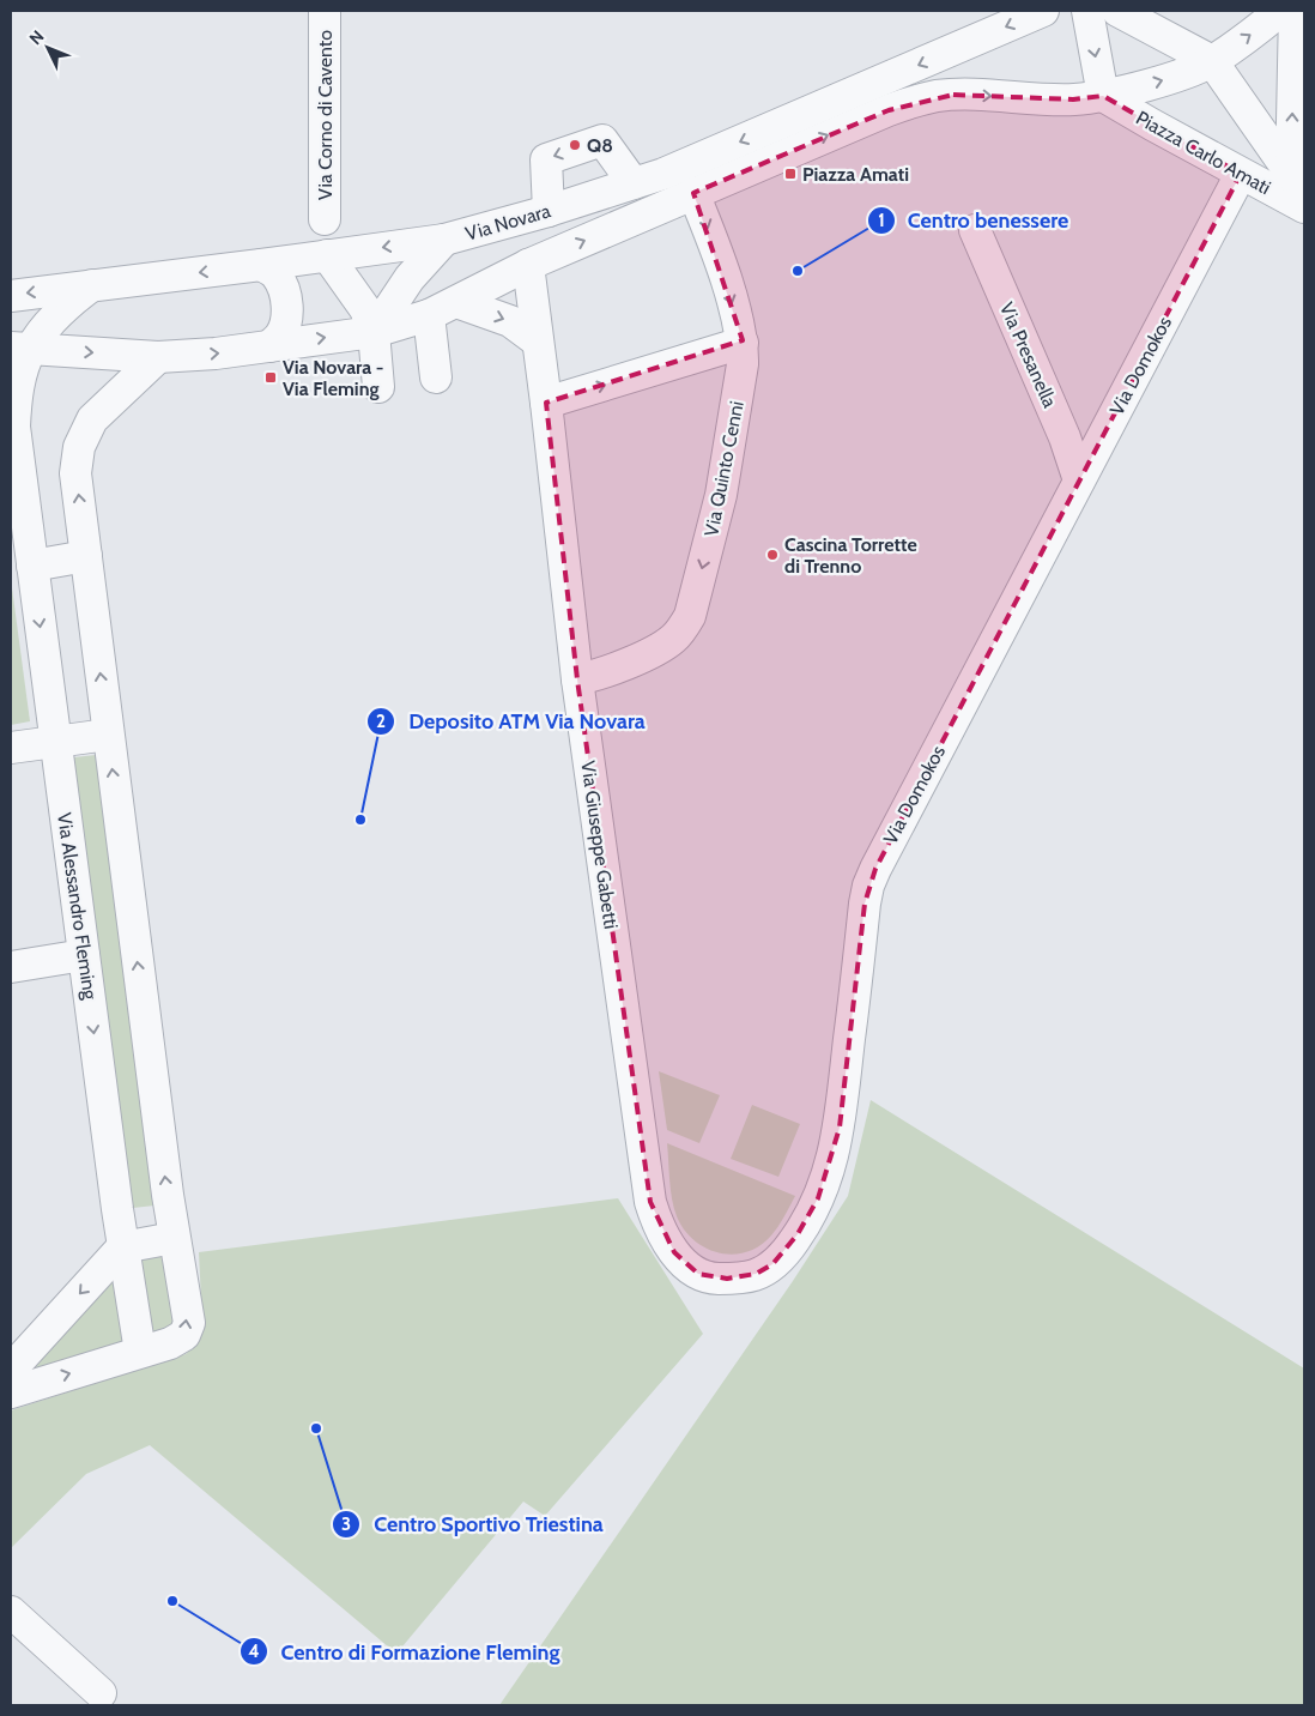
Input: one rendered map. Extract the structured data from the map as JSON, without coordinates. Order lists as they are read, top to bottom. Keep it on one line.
{"streets":{"street":["Via Corno di Cavento","Piazza Carlo Amati","Via Novara","Via Presanella","Via Domokos","Via Quinto Cenni","Via Giuseppe Gabetti","Via Alessandro Fleming"]},"crossings":[["Piazza Carlo Amati","Via Domokos"],["Piazza Carlo Amati","Via Quinto Cenni"],["Via Novara","Via Alessandro Fleming"],["Via Presanella","Via Domokos"],["Via Domokos","Via Giuseppe Gabetti"],["Via Quinto Cenni","Via Giuseppe Gabetti"]],"one_way":["Piazza Carlo Amati","Via Quinto Cenni"],"places":{"other":["Q8","Centro benessere","Cascina Torrette di Trenno","Deposito ATM Via Novara","Centro Sportivo Triestina","Centro di Formazione Fleming"],"transit":["Piazza Amati","Via Novara - Via Fleming"]},"north":"top left"}
